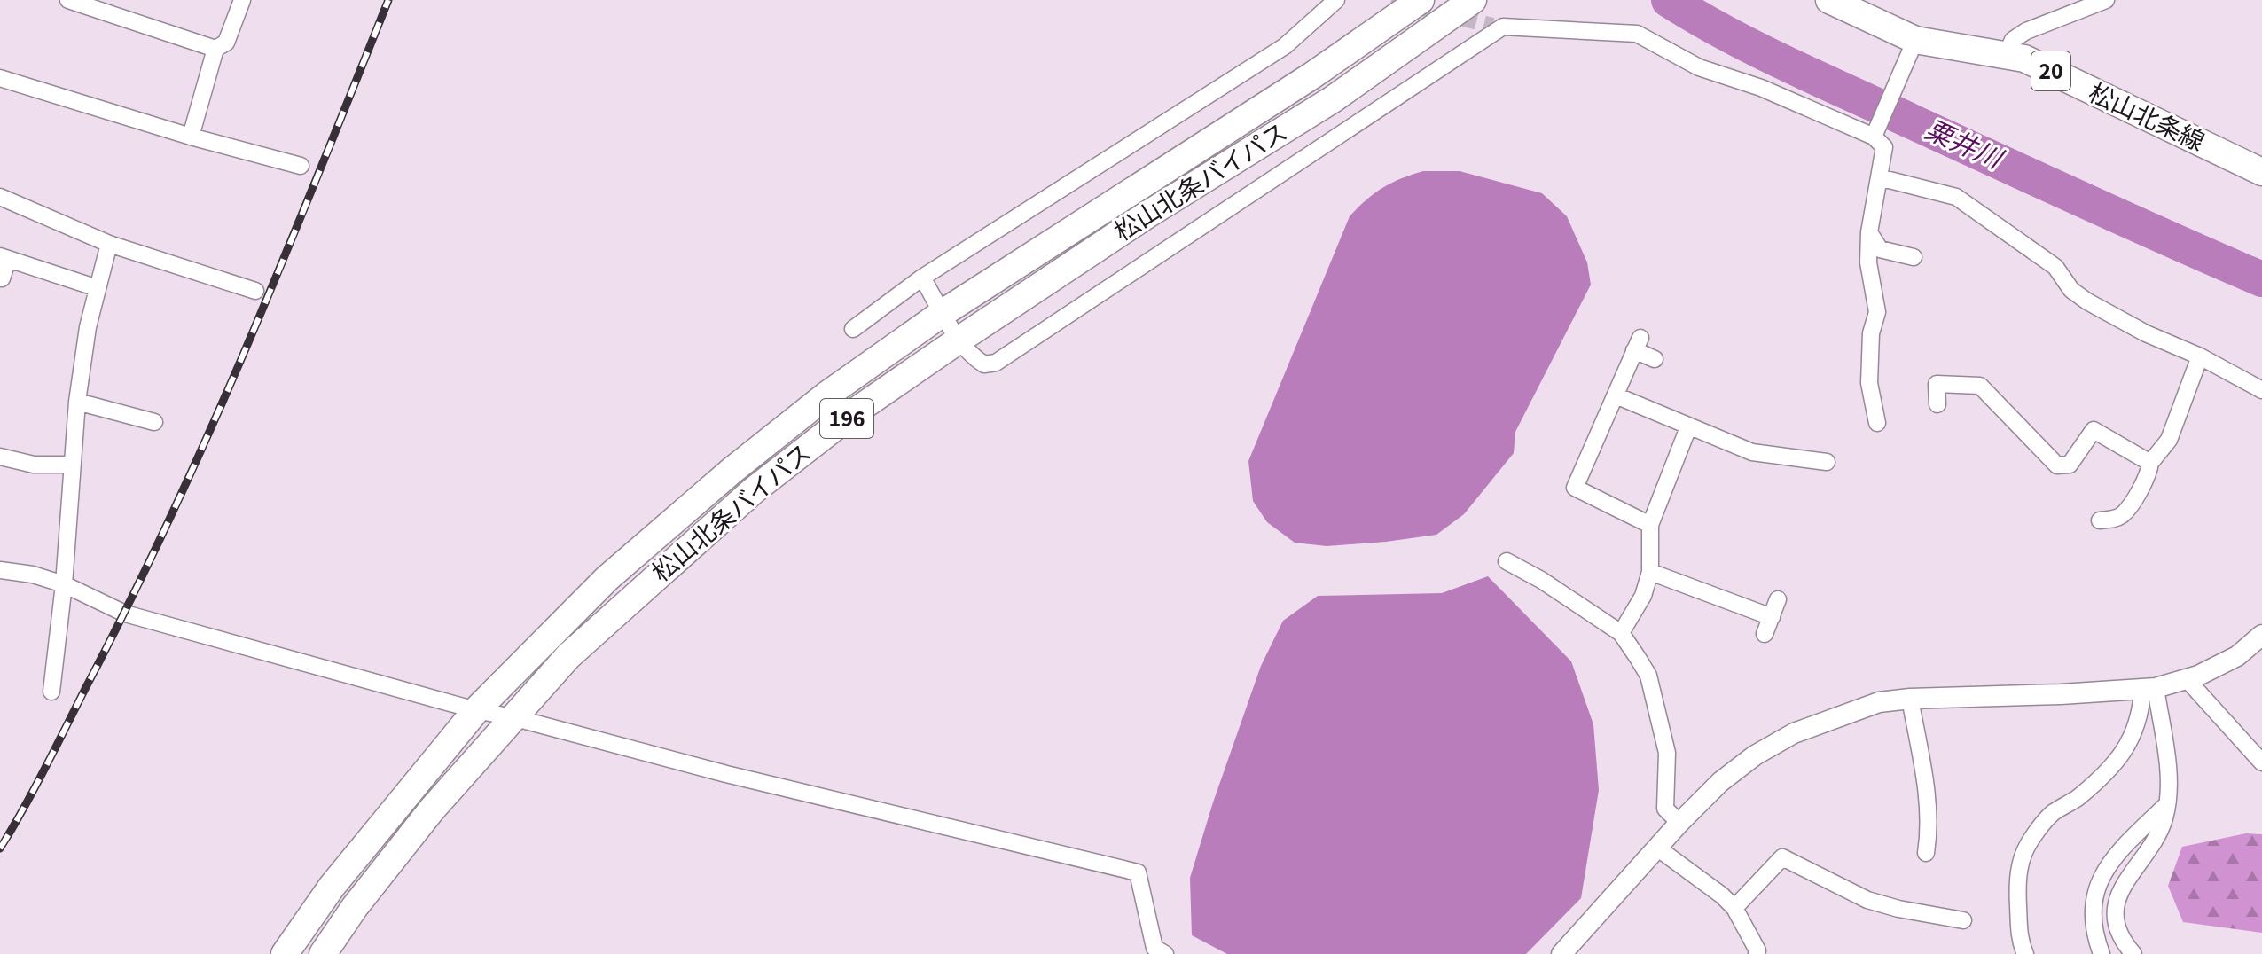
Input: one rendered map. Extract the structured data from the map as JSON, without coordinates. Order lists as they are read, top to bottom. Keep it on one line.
{"streets":{"main road":["20","松山北条線","松山北条バイパス","196"]},"water":["粟井川"]}
